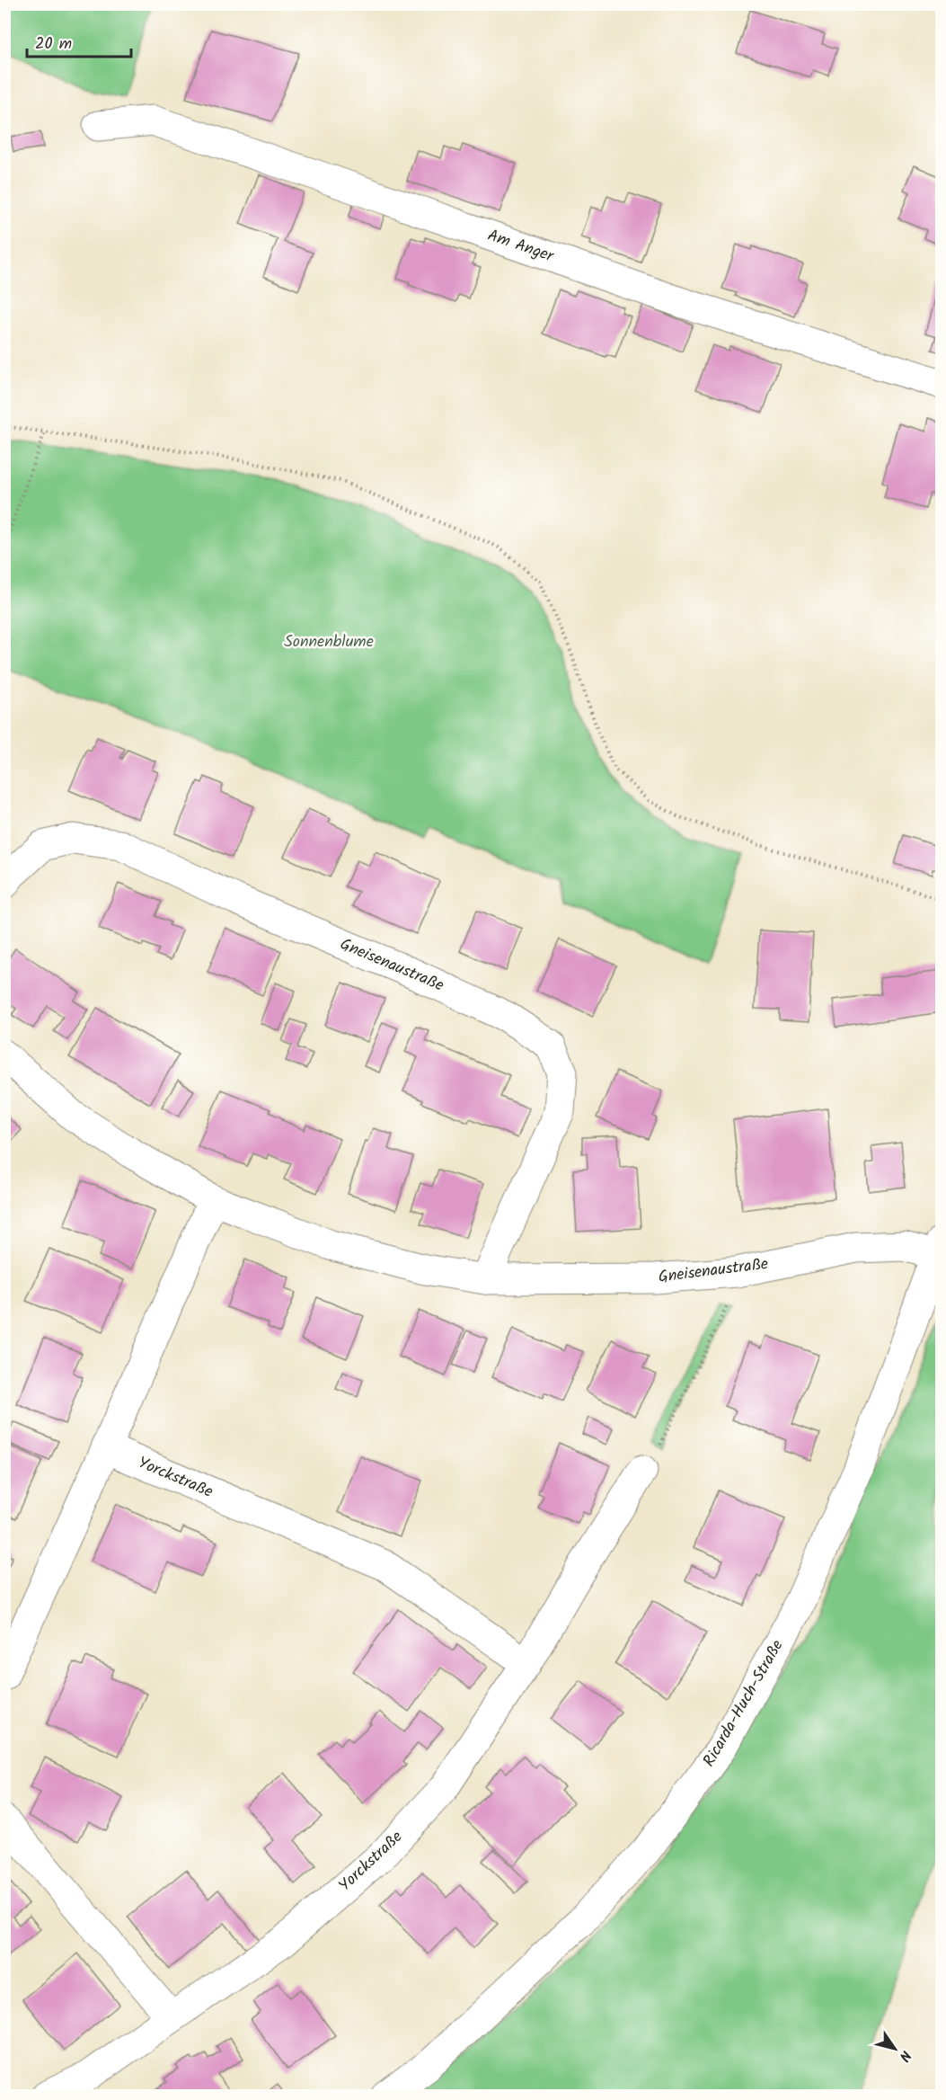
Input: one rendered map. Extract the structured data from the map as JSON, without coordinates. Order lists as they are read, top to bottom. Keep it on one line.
{"streets":{"street":["Am Anger","Gneisenaustraße","Yorckstraße","Ricarda-Huch-Straße"]},"crossings":[["Gneisenaustraße","Ricarda-Huch-Straße"]],"parks":["Sonnenblume"],"scale_bar":"20 m","north":"bottom right"}
